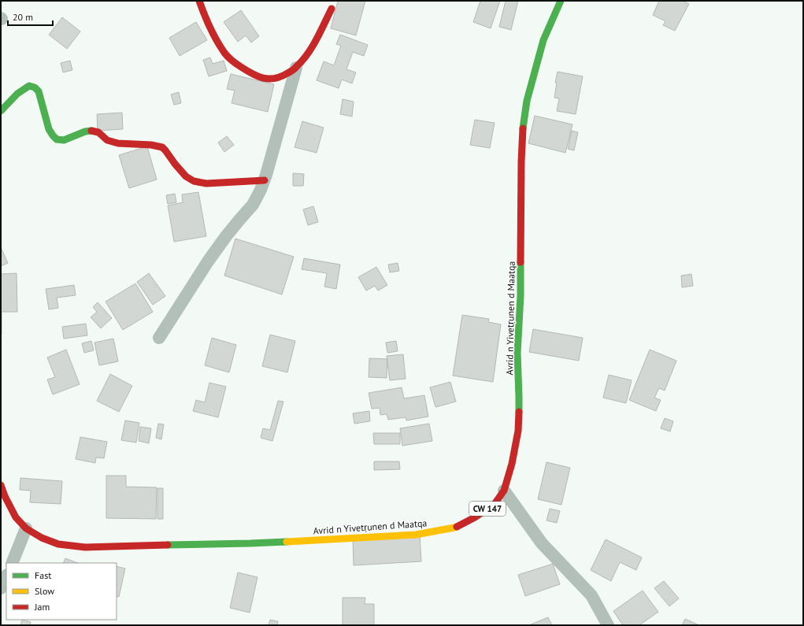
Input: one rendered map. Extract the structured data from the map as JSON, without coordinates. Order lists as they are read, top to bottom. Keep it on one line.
{"streets":{"main road":["Avrid n Yivetṛunen d Maatqa","CW 147"]},"legend":["Fast","Slow","Jam"],"scale_bar":"20 m"}
